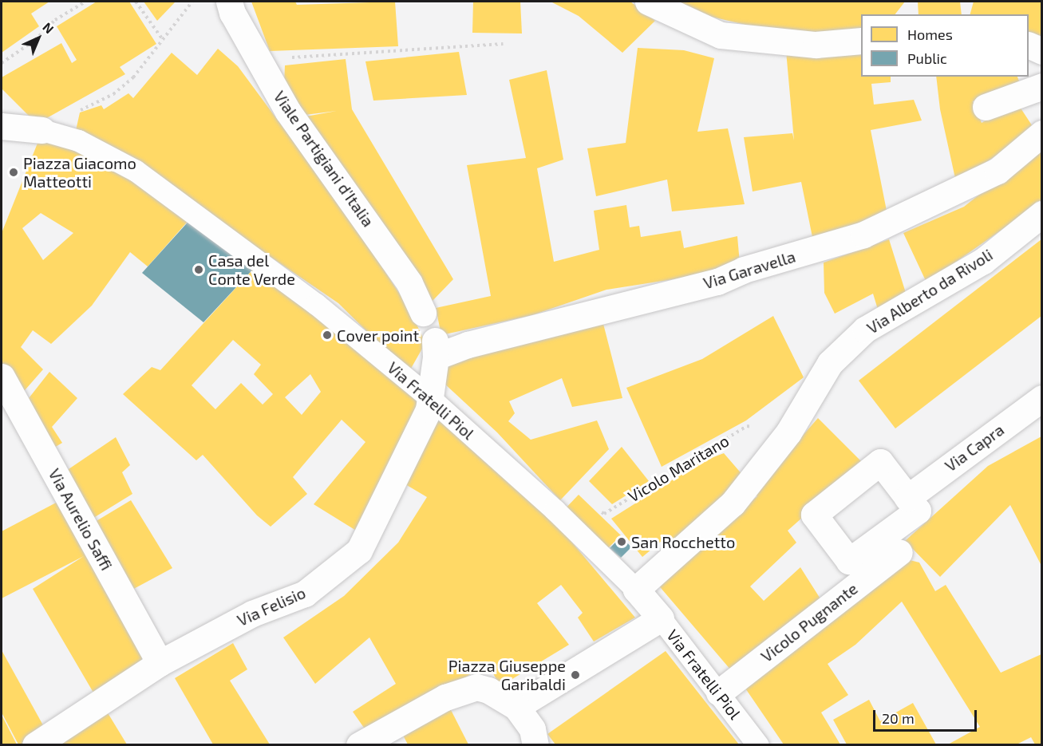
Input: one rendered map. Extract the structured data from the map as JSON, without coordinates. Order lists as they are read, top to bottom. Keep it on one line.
{"streets":{"street":["Viale Partigiani d'Italia","Via Garavella","Via Alberto da Rivoli","Via Fratelli Piol","Via Capra","Via Aurelio Saffi","Via Felisio","Vicolo Pugnante"],"path":["Vicolo Maritano"]},"crossings":[["Via Garavella","Via Fratelli Piol"],["Via Garavella","Via Felisio"],["Via Alberto da Rivoli","Via Fratelli Piol"],["Via Alberto da Rivoli","Vicolo Maritano"],["Via Fratelli Piol","Via Felisio"],["Via Fratelli Piol","Vicolo Pugnante"],["Via Aurelio Saffi","Via Felisio"]],"places":["Piazza Giacomo Matteotti","Casa del Conte Verde","Cover point","San Rocchetto","Piazza Giuseppe Garibaldi"],"legend":["Homes","Public"],"scale_bar":"20 m","north":"top right"}
